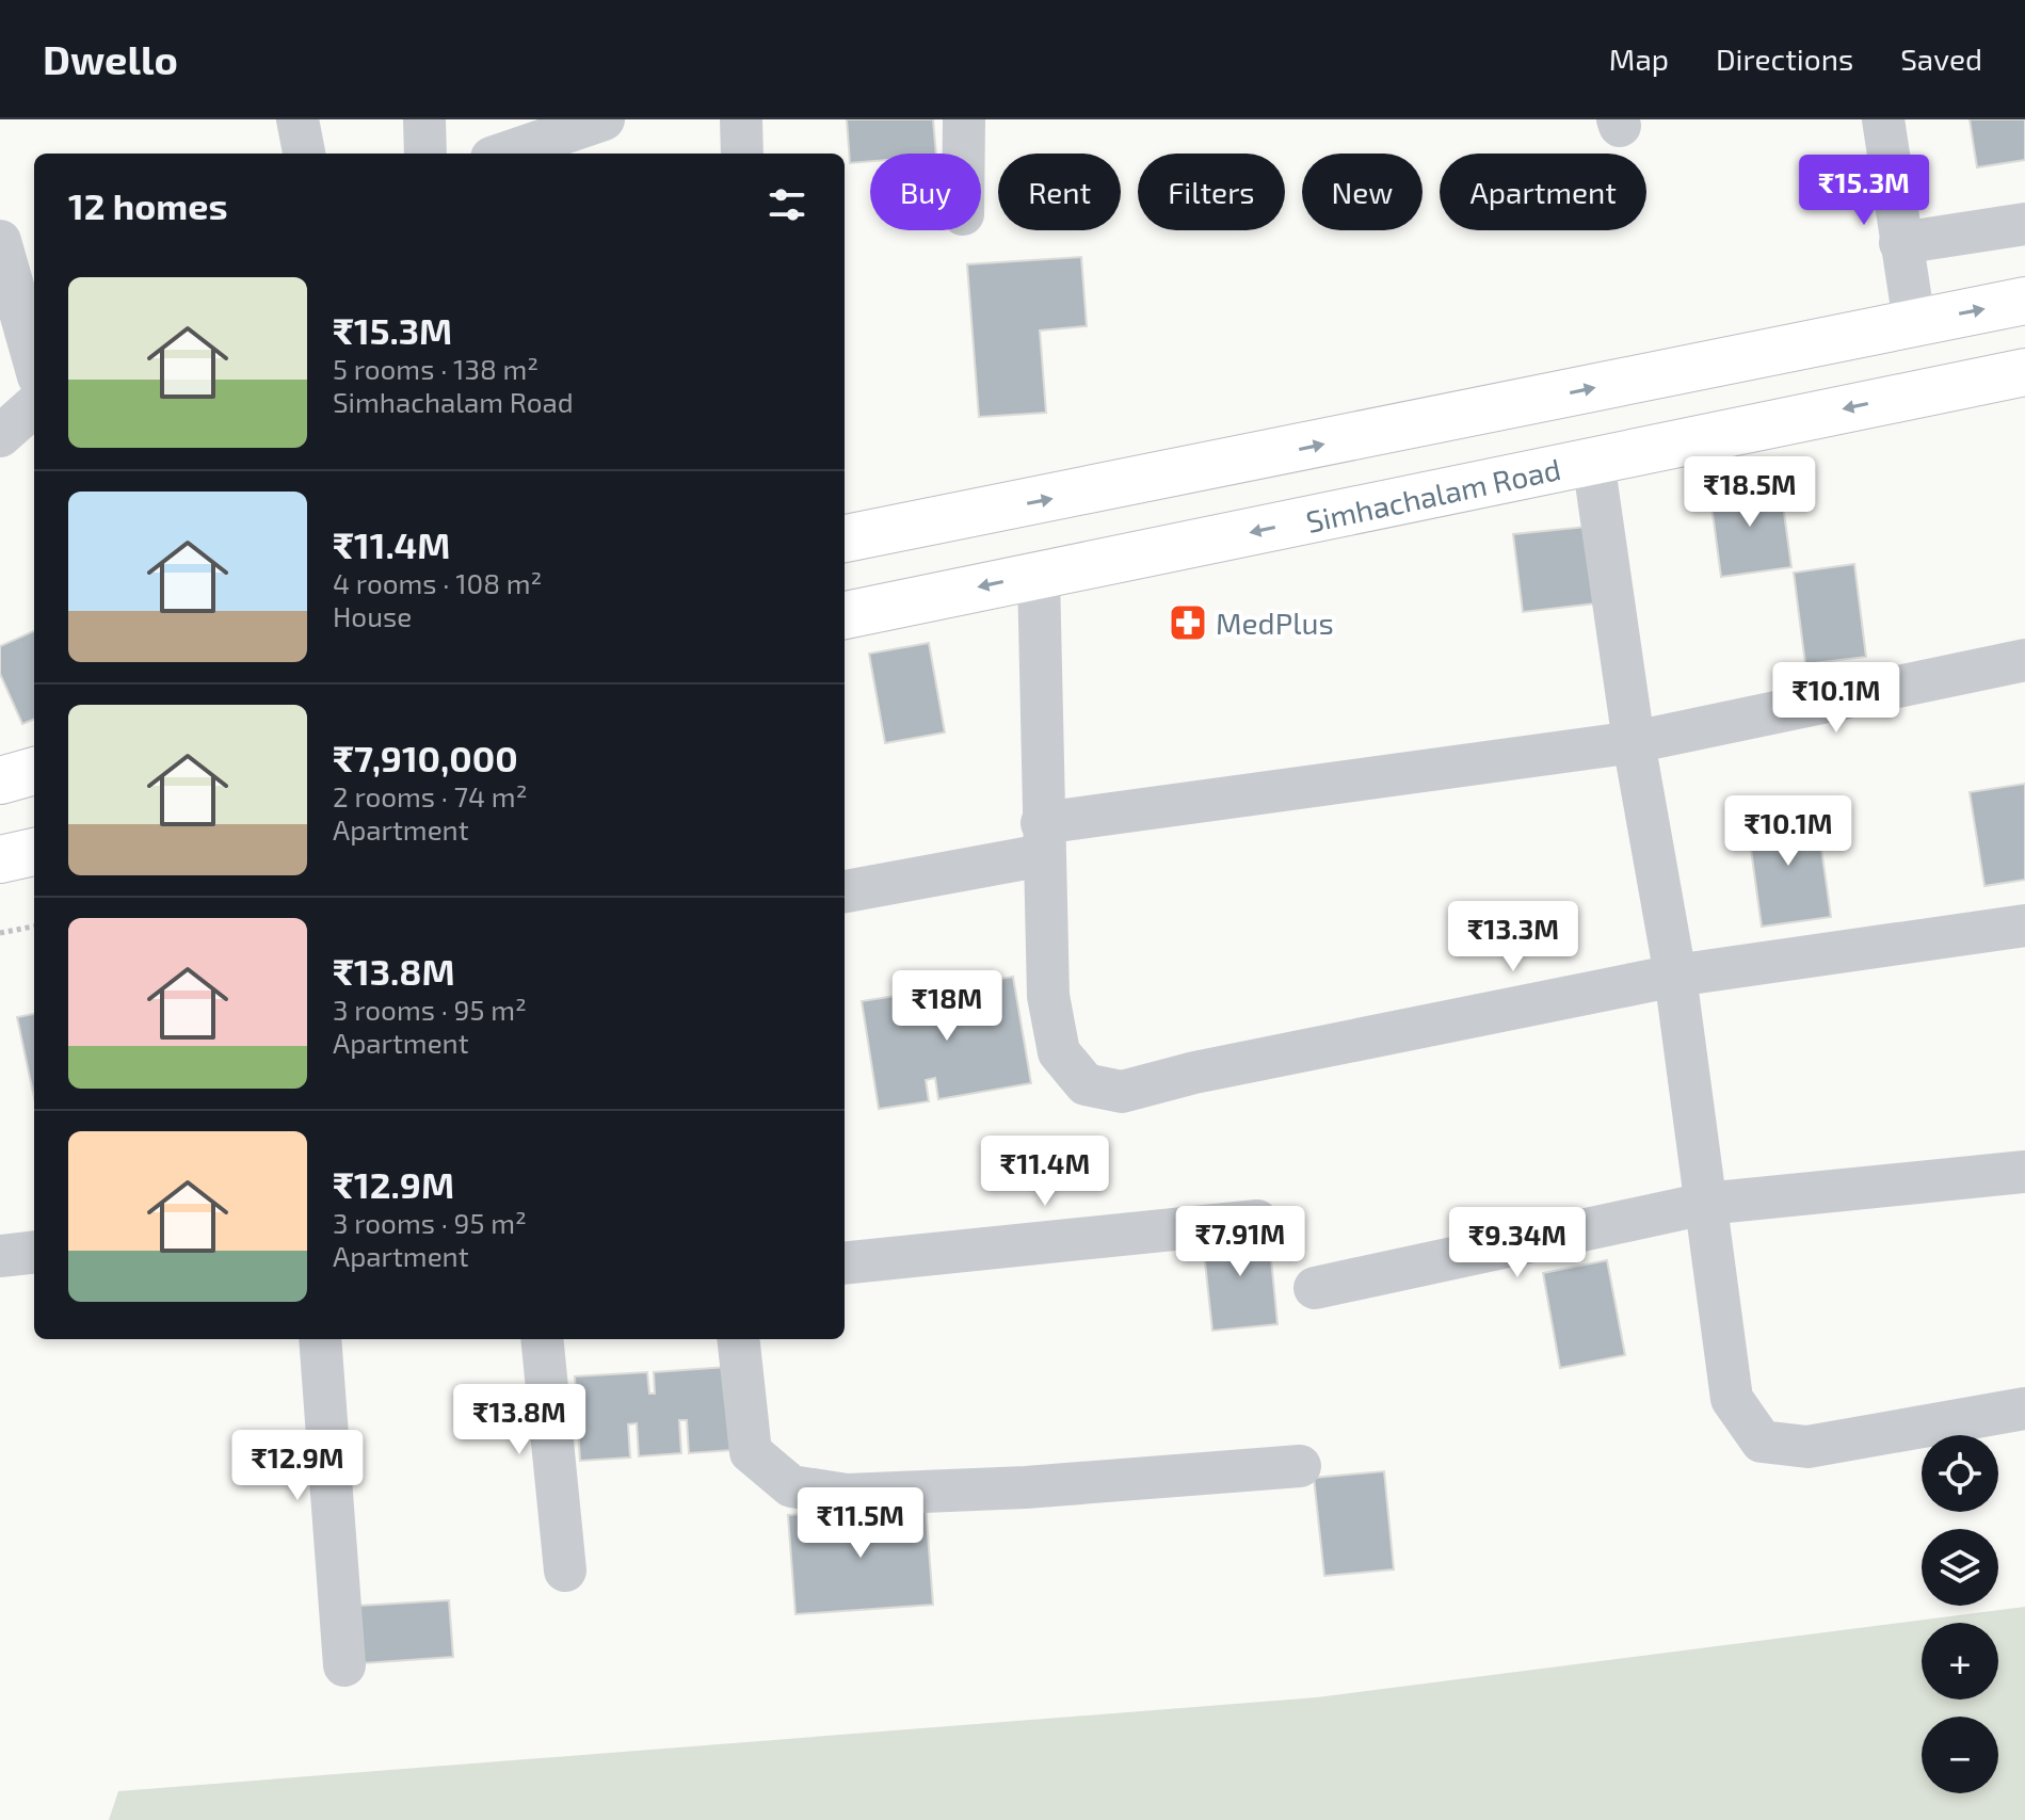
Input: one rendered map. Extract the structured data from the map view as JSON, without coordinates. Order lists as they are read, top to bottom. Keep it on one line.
{"streets":{"main road":["Simhachalam Road"]},"places":{"pharmacy":["MedPlus"]},"page":{"header":"Dwello","nav":["Map","Directions","Saved"],"chip":["Buy","Rent","Filters","New","Apartment"],"heading":"12 homes","price":["₹15.3M","₹18.5M","₹10.1M","₹10.1M","₹13.3M","₹18M","₹11.4M","₹7.91M","₹9.34M","₹13.8M","₹12.9M","₹11.5M"],"list":[{"name":"₹15.3M","note":"5 rooms · 138 m² · Simhachalam Road"},{"name":"₹11.4M","note":"4 rooms · 108 m² · House"},{"name":"₹7,910,000","note":"2 rooms · 74 m² · Apartment"},{"name":"₹13.8M","note":"3 rooms · 95 m² · Apartment"},{"name":"₹12.9M","note":"3 rooms · 95 m² · Apartment"}],"map_buttons":["+","−"]}}
